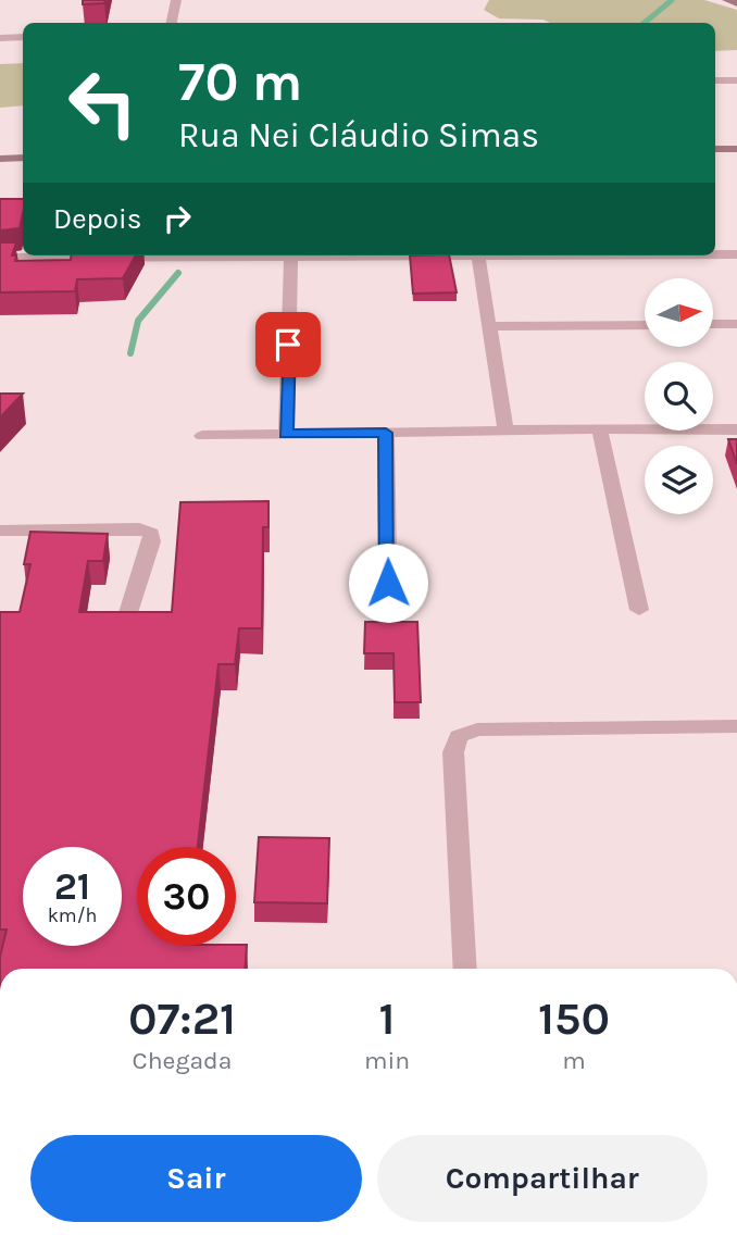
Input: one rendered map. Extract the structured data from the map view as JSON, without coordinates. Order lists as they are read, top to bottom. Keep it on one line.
{"north":"right","page":{"turn":["70 m","Rua Nei Cláudio Simas"],"then":"Depois","speed":"21 km/h","limit":"30","eta":["07:21","Chegada","1","min","150","m"],"buttons":["Sair","Compartilhar"]}}
